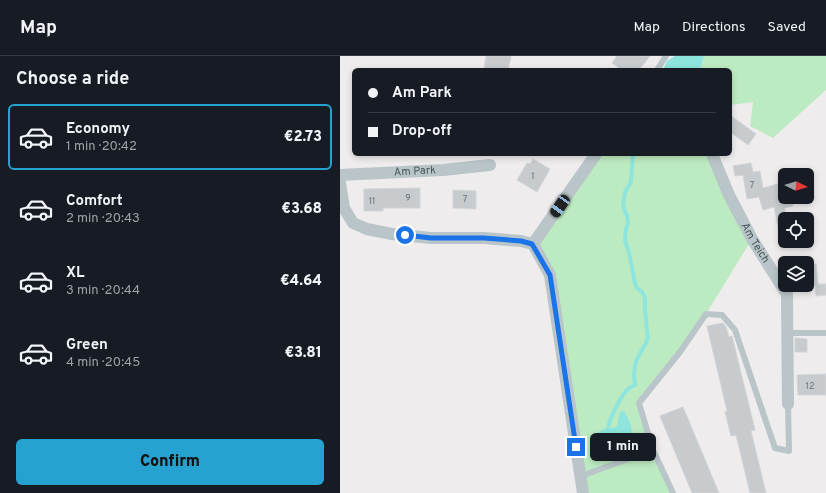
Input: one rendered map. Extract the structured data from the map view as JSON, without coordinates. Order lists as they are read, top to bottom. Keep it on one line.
{"streets":{"street":["Am Park","Am Teich"]},"house_numbers":["1","7","9","7","11","12"],"north":"right","page":{"header":"Map","nav":["Map","Directions","Saved"],"heading":"Choose a ride","banner":["Am Park","Drop-off"],"list":[{"name":"Economy","note":"1 min · 20:42","value":"€2.73"},{"name":"Comfort","note":"2 min · 20:43","value":"€3.68"},{"name":"XL","note":"3 min · 20:44","value":"€4.64"},{"name":"Green","note":"4 min · 20:45","value":"€3.81"}],"buttons":"Confirm","bubble":"1 min"}}
